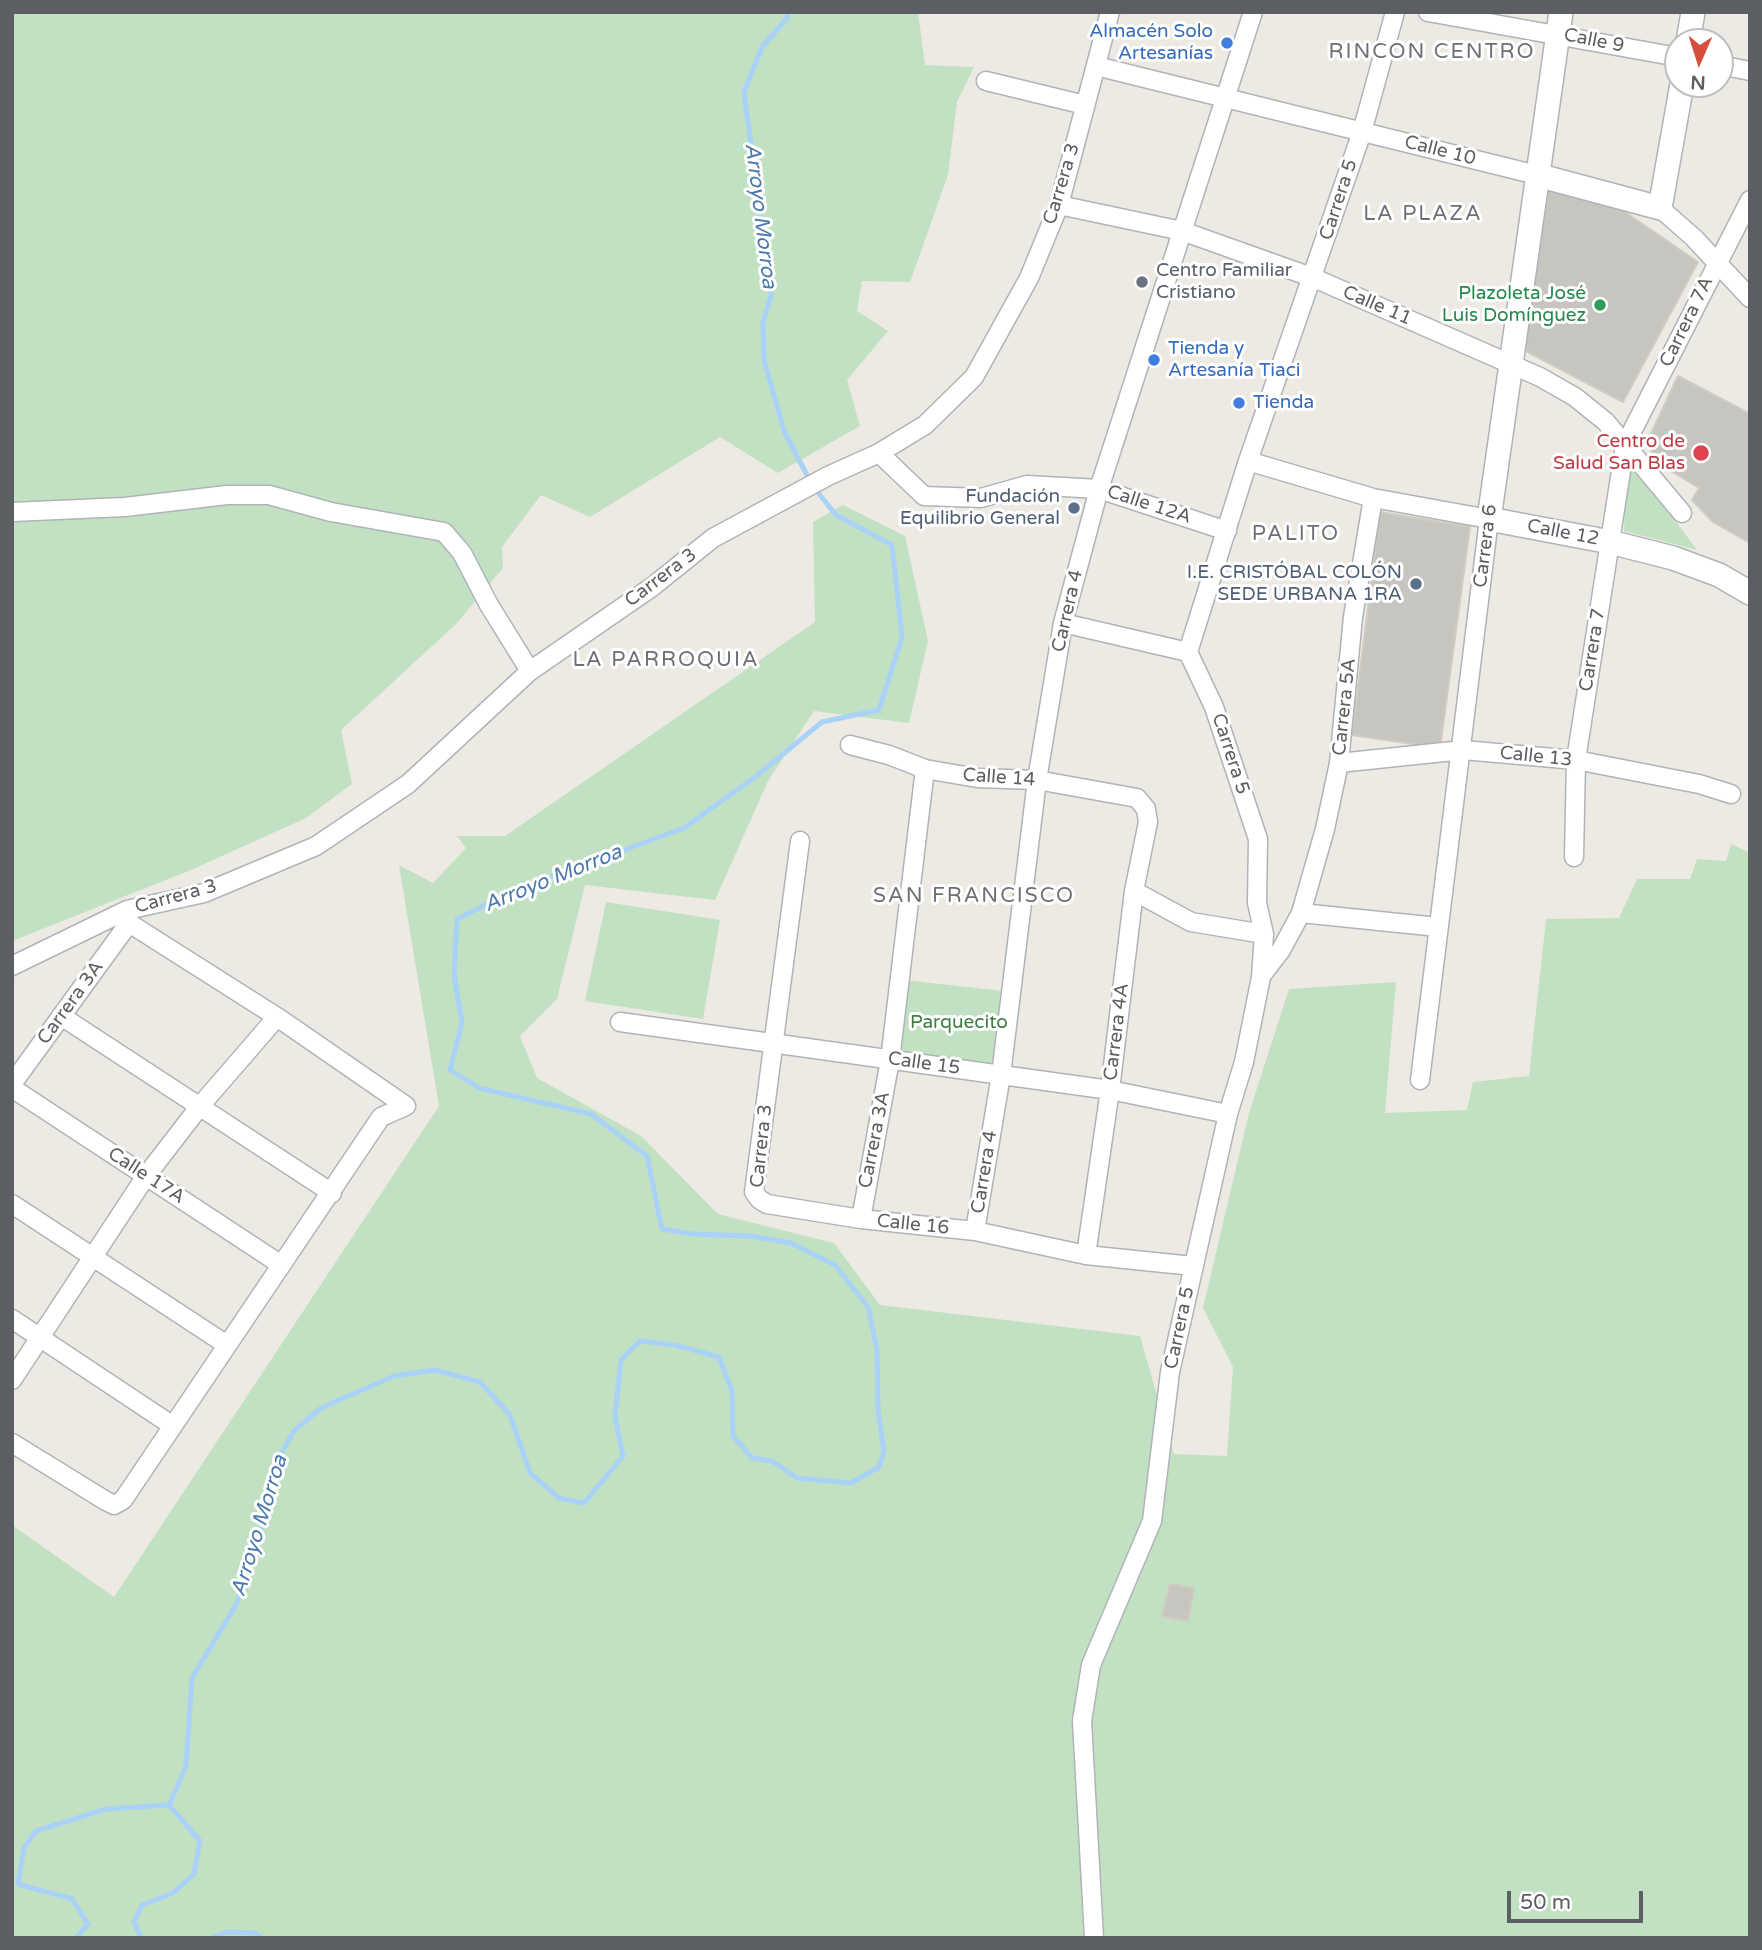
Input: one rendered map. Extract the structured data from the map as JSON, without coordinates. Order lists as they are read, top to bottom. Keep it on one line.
{"streets":{"street":["Calle 9","Calle 10","Carrera 3","Carrera 5","Calle 11","Carrera 7A","Calle 12A","Calle 12","Carrera 6","Carrera 4","Carrera 7","Carrera 5A","Calle 13","Calle 14","Carrera 3A","Carrera 4A","Calle 15","Calle 17A","Calle 16"]},"crossings":[["Calle 9","Carrera 6"],["Calle 10","Carrera 3"],["Calle 10","Carrera 5"],["Calle 10","Carrera 7A"],["Calle 10","Carrera 6"],["Calle 10","Carrera 4"],["Carrera 3","Calle 11"],["Carrera 3","Calle 12A"],["Carrera 3","Carrera 3A"],["Carrera 3","Calle 15"],["Carrera 3","Calle 16"],["Carrera 5","Calle 11"],["Carrera 5","Calle 12A"],["Carrera 5","Calle 12"],["Carrera 5","Carrera 5A"],["Carrera 5","Calle 15"],["Carrera 5","Calle 16"],["Calle 11","Carrera 7A"],["Calle 11","Carrera 6"],["Calle 11","Carrera 4"],["Calle 11","Carrera 7"],["Carrera 7A","Carrera 7"],["Calle 12A","Carrera 4"],["Calle 12","Carrera 6"],["Calle 12","Carrera 7"],["Calle 12","Carrera 5A"],["Carrera 6","Calle 13"],["Carrera 4","Calle 14"],["Carrera 4","Calle 15"],["Carrera 4","Calle 16"],["Carrera 7","Calle 13"],["Carrera 5A","Calle 13"],["Calle 14","Carrera 3A"],["Calle 14","Carrera 4A"],["Carrera 3A","Calle 15"],["Carrera 3A","Calle 17A"],["Carrera 3A","Calle 16"],["Carrera 4A","Calle 15"],["Carrera 4A","Calle 16"]],"districts":["RINCON CENTRO","LA PLAZA","PALITO","LA PARROQUIA","SAN FRANCISCO"],"water":["Arroyo Morroa"],"parks":["Parquecito"],"places":["Almacén Solo Artesanías","Centro Familiar Cristiano","Plazoleta José Luis Domínguez","Tienda y Artesanía Tiaci","Tienda","Centro de Salud San Blas","Fundación Equilibrio General","I.E. CRISTÓBAL COLÓN SEDE URBANA 1RA"],"scale_bar":"50 m","north":"bottom"}
